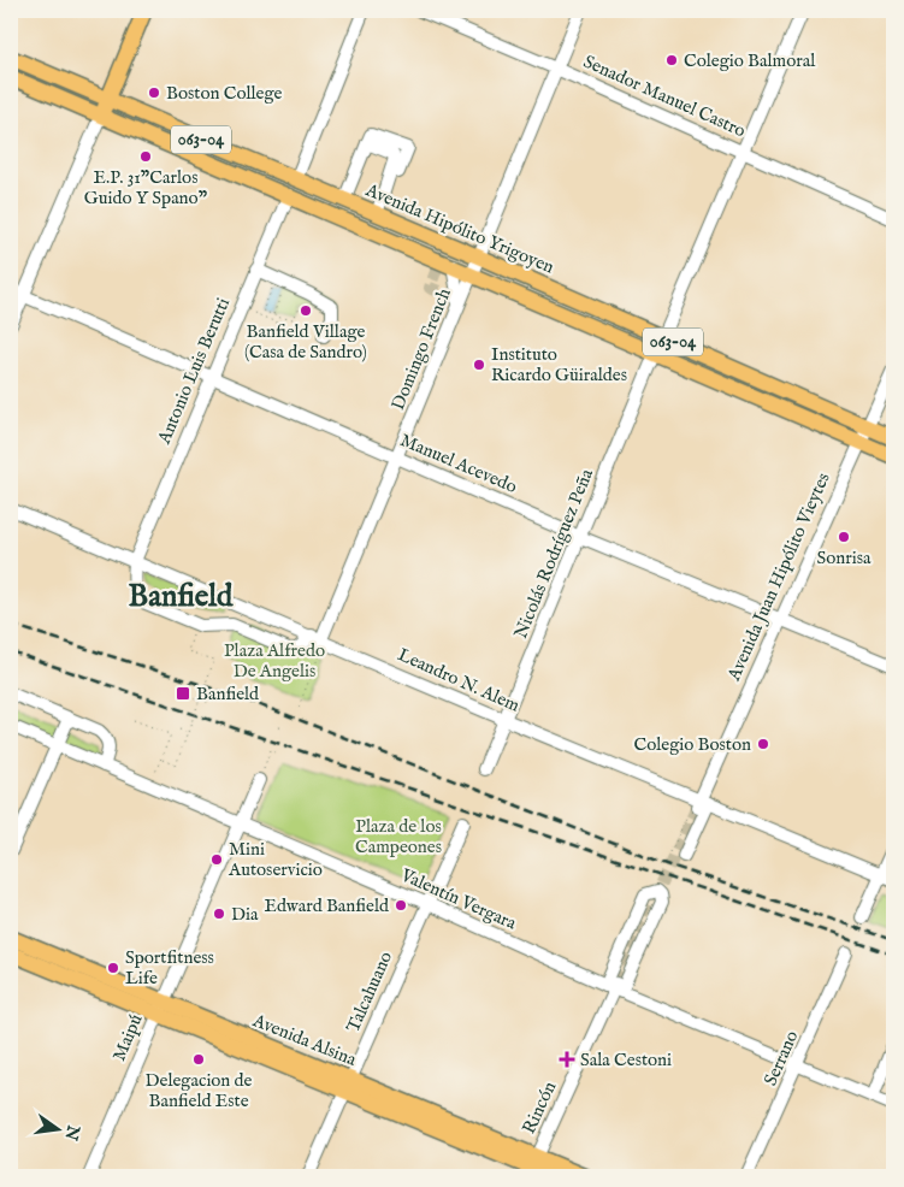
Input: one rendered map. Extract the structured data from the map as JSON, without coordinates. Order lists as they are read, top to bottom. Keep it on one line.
{"streets":{"main road":["063-04","Avenida Hipólito Yrigoyen","Avenida Alsina"],"street":["Senador Manuel Castro","Domingo French","Antonio Luis Berutti","Manuel Acevedo","Nicolás Rodríguez Peña","Avenida Juan Hipólito Vieytes","Leandro N. Alem","Valentín Vergara","Talcahuano","Maipú","Serrano","Rincón"]},"crossings":[["Senador Manuel Castro","Domingo French"],["Avenida Hipólito Yrigoyen","Domingo French"],["Avenida Hipólito Yrigoyen","Antonio Luis Berutti"],["Avenida Hipólito Yrigoyen","Nicolás Rodríguez Peña"],["Avenida Hipólito Yrigoyen","Avenida Juan Hipólito Vieytes"],["Domingo French","Manuel Acevedo"],["Domingo French","Leandro N. Alem"],["Antonio Luis Berutti","Manuel Acevedo"],["Antonio Luis Berutti","Leandro N. Alem"],["Manuel Acevedo","Nicolás Rodríguez Peña"],["Manuel Acevedo","Avenida Juan Hipólito Vieytes"],["Nicolás Rodríguez Peña","Leandro N. Alem"],["Avenida Juan Hipólito Vieytes","Leandro N. Alem"],["Valentín Vergara","Talcahuano"],["Valentín Vergara","Maipú"],["Valentín Vergara","Serrano"],["Valentín Vergara","Rincón"],["Talcahuano","Avenida Alsina"],["Maipú","Avenida Alsina"],["Avenida Alsina","Rincón"]],"districts":["Banfield"],"parks":["Plaza Alfredo De Angelis","Plaza de los Campeones"],"places":{"other":["Colegio Balmoral","Boston College","E.P. 31\"Carlos Guido Y Spano\"","Banfield Village (Casa de Sandro)","Instituto Ricardo Güiraldes","Sonrisa","Colegio Boston","Mini Autoservicio","Edward Banfield","Dia","Sportfitness Life","Delegacion de Banfield Este"],"transit":["Banfield"],"health":["Sala Cestoni"]},"north":"right"}
